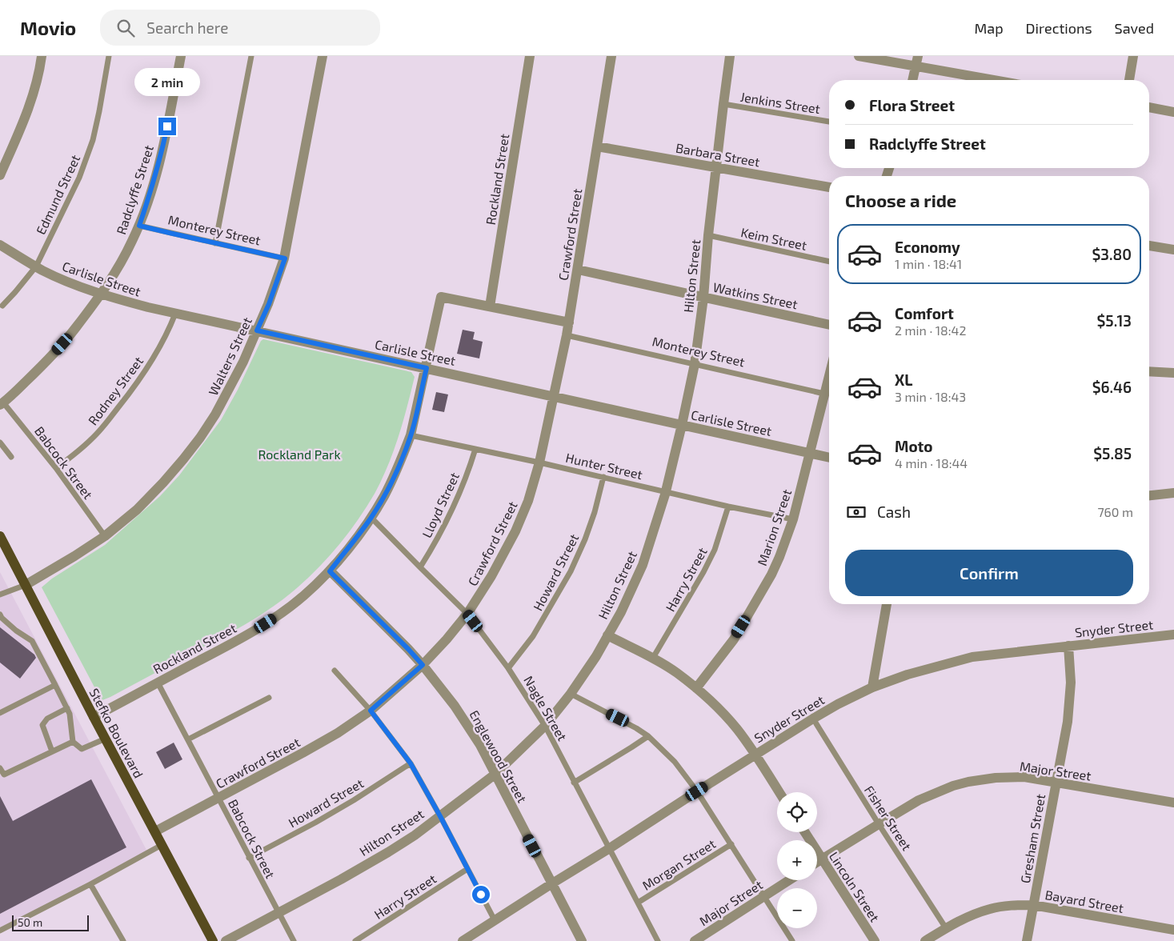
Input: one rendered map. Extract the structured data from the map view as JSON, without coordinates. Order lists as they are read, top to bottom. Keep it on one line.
{"streets":{"main road":["Stefko Boulevard"],"street":["Barbara Street","Rockland Street","Radclyffe Street","Crawford Street","Hilton Street","Carlisle Street","Watkins Street","Walters Street","Marion Street","Snyder Street","Englewood Street","Major Street","Gresham Street","Lincoln Street","Bayard Street"],"lane":["Jenkins Street","Edmund Street","Monterey Street","Keim Street","Rodney Street","Babcock Street","Hunter Street","Lloyd Street","Howard Street","Harry Street","Nagle Street","Fisher Street","Morgan Street"]},"crossings":[["Jenkins Street","Hilton Street"],["Barbara Street","Crawford Street"],["Barbara Street","Hilton Street"],["Rockland Street","Carlisle Street"],["Rockland Street","Babcock Street"],["Rockland Street","Hunter Street"],["Rockland Street","Nagle Street"],["Rockland Street","Stefko Boulevard"],["Rockland Street","Englewood Street"],["Radclyffe Street","Monterey Street"],["Radclyffe Street","Carlisle Street"],["Radclyffe Street","Babcock Street"],["Edmund Street","Carlisle Street"],["Monterey Street","Crawford Street"],["Monterey Street","Hilton Street"],["Monterey Street","Walters Street"],["Monterey Street","Marion Street"],["Crawford Street","Carlisle Street"],["Crawford Street","Watkins Street"],["Crawford Street","Babcock Street"],["Crawford Street","Hunter Street"],["Crawford Street","Nagle Street"],["Crawford Street","Stefko Boulevard"],["Crawford Street","Englewood Street"],["Keim Street","Hilton Street"],["Hilton Street","Carlisle Street"],["Hilton Street","Watkins Street"],["Hilton Street","Babcock Street"],["Hilton Street","Hunter Street"],["Hilton Street","Nagle Street"],["Hilton Street","Englewood Street"],["Carlisle Street","Walters Street"],["Carlisle Street","Rodney Street"],["Carlisle Street","Marion Street"],["Walters Street","Babcock Street"],["Walters Street","Stefko Boulevard"],["Rodney Street","Babcock Street"],["Babcock Street","Howard Street"],["Hunter Street","Lloyd Street"],["Hunter Street","Marion Street"],["Hunter Street","Howard Street"],["Hunter Street","Harry Street"],["Lloyd Street","Nagle Street"],["Howard Street","Nagle Street"],["Snyder Street","Nagle Street"],["Snyder Street","Englewood Street"],["Snyder Street","Fisher Street"],["Snyder Street","Gresham Street"],["Nagle Street","Morgan Street"],["Major Street","Fisher Street"],["Major Street","Gresham Street"],["Major Street","Lincoln Street"],["Fisher Street","Bayard Street"],["Gresham Street","Bayard Street"]],"parks":["Rockland Park"],"scale_bar":"50 m","page":{"header":"Movio","search":"Search here","nav":["Map","Directions","Saved"],"bubble":"2 min","banner":["Flora Street","Radclyffe Street"],"heading":"Choose a ride","list":[{"name":"Economy","note":"1 min · 18:41","value":"$3.80"},{"name":"Comfort","note":"2 min · 18:42","value":"$5.13"},{"name":"XL","note":"3 min · 18:43","value":"$6.46"},{"name":"Moto","note":"4 min · 18:44","value":"$5.85"}],"pay":["Cash","760 m"],"buttons":"Confirm","map_buttons":["+","−"],"scale":"50 m"}}
